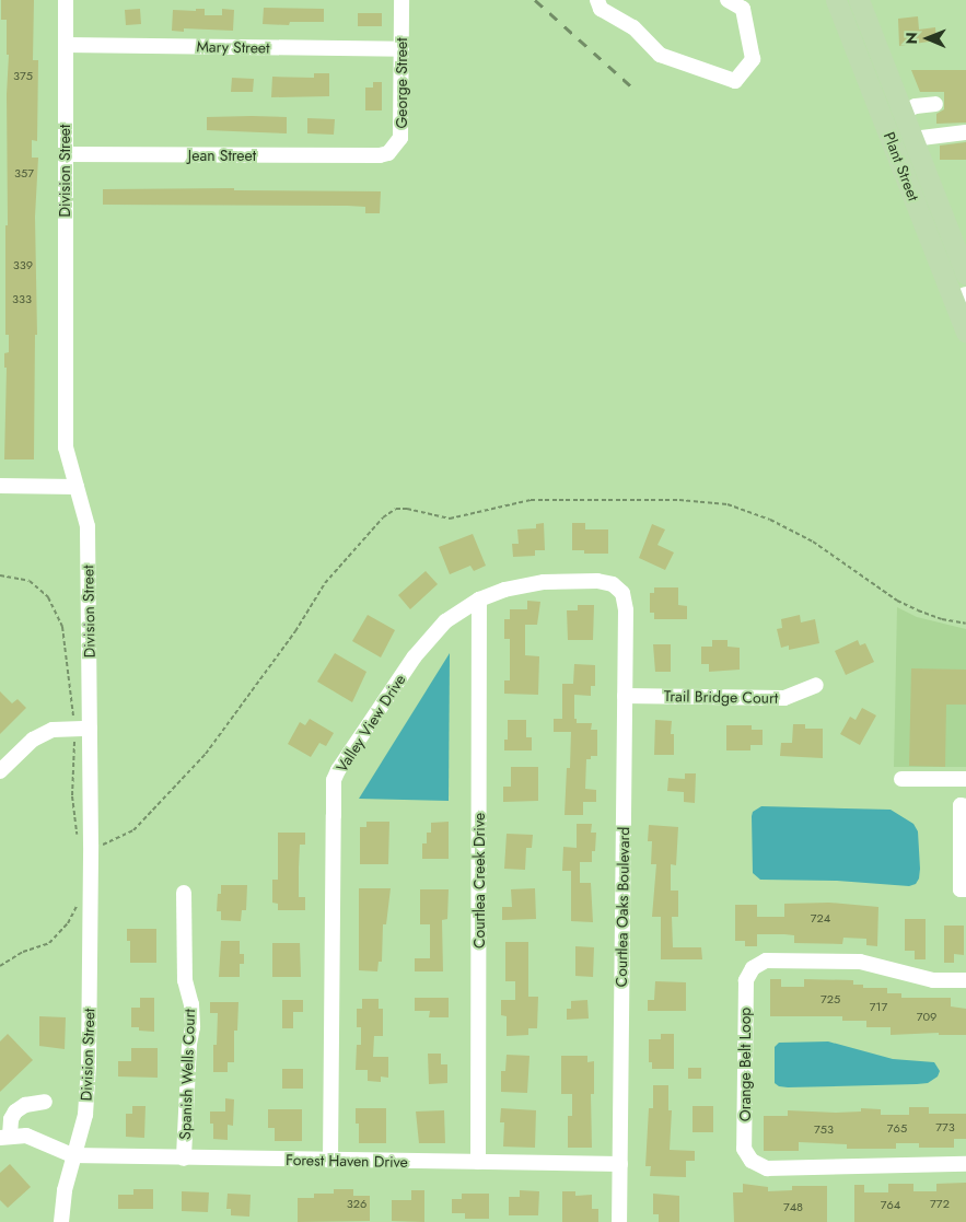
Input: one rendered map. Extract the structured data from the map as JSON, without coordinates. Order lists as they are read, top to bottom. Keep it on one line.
{"streets":{"main road":["Plant Street"],"street":["Mary Street","George Street","Jean Street","Division Street","Trail Bridge Court","Valley View Drive","Courtlea Creek Drive","Courtlea Oaks Boulevard","Orange Belt Loop","Spanish Wells Court","Forest Haven Drive"]},"crossings":[["Mary Street","George Street"],["Mary Street","Division Street"],["George Street","Jean Street"],["Jean Street","Division Street"],["Division Street","Forest Haven Drive"],["Trail Bridge Court","Courtlea Oaks Boulevard"],["Valley View Drive","Courtlea Creek Drive"],["Valley View Drive","Courtlea Oaks Boulevard"],["Valley View Drive","Forest Haven Drive"],["Courtlea Creek Drive","Forest Haven Drive"],["Courtlea Oaks Boulevard","Forest Haven Drive"],["Spanish Wells Court","Forest Haven Drive"]],"house_numbers":["375","357","339","333","724","725","717","709","773","765","753","326","772","764","748"],"north":"left"}
